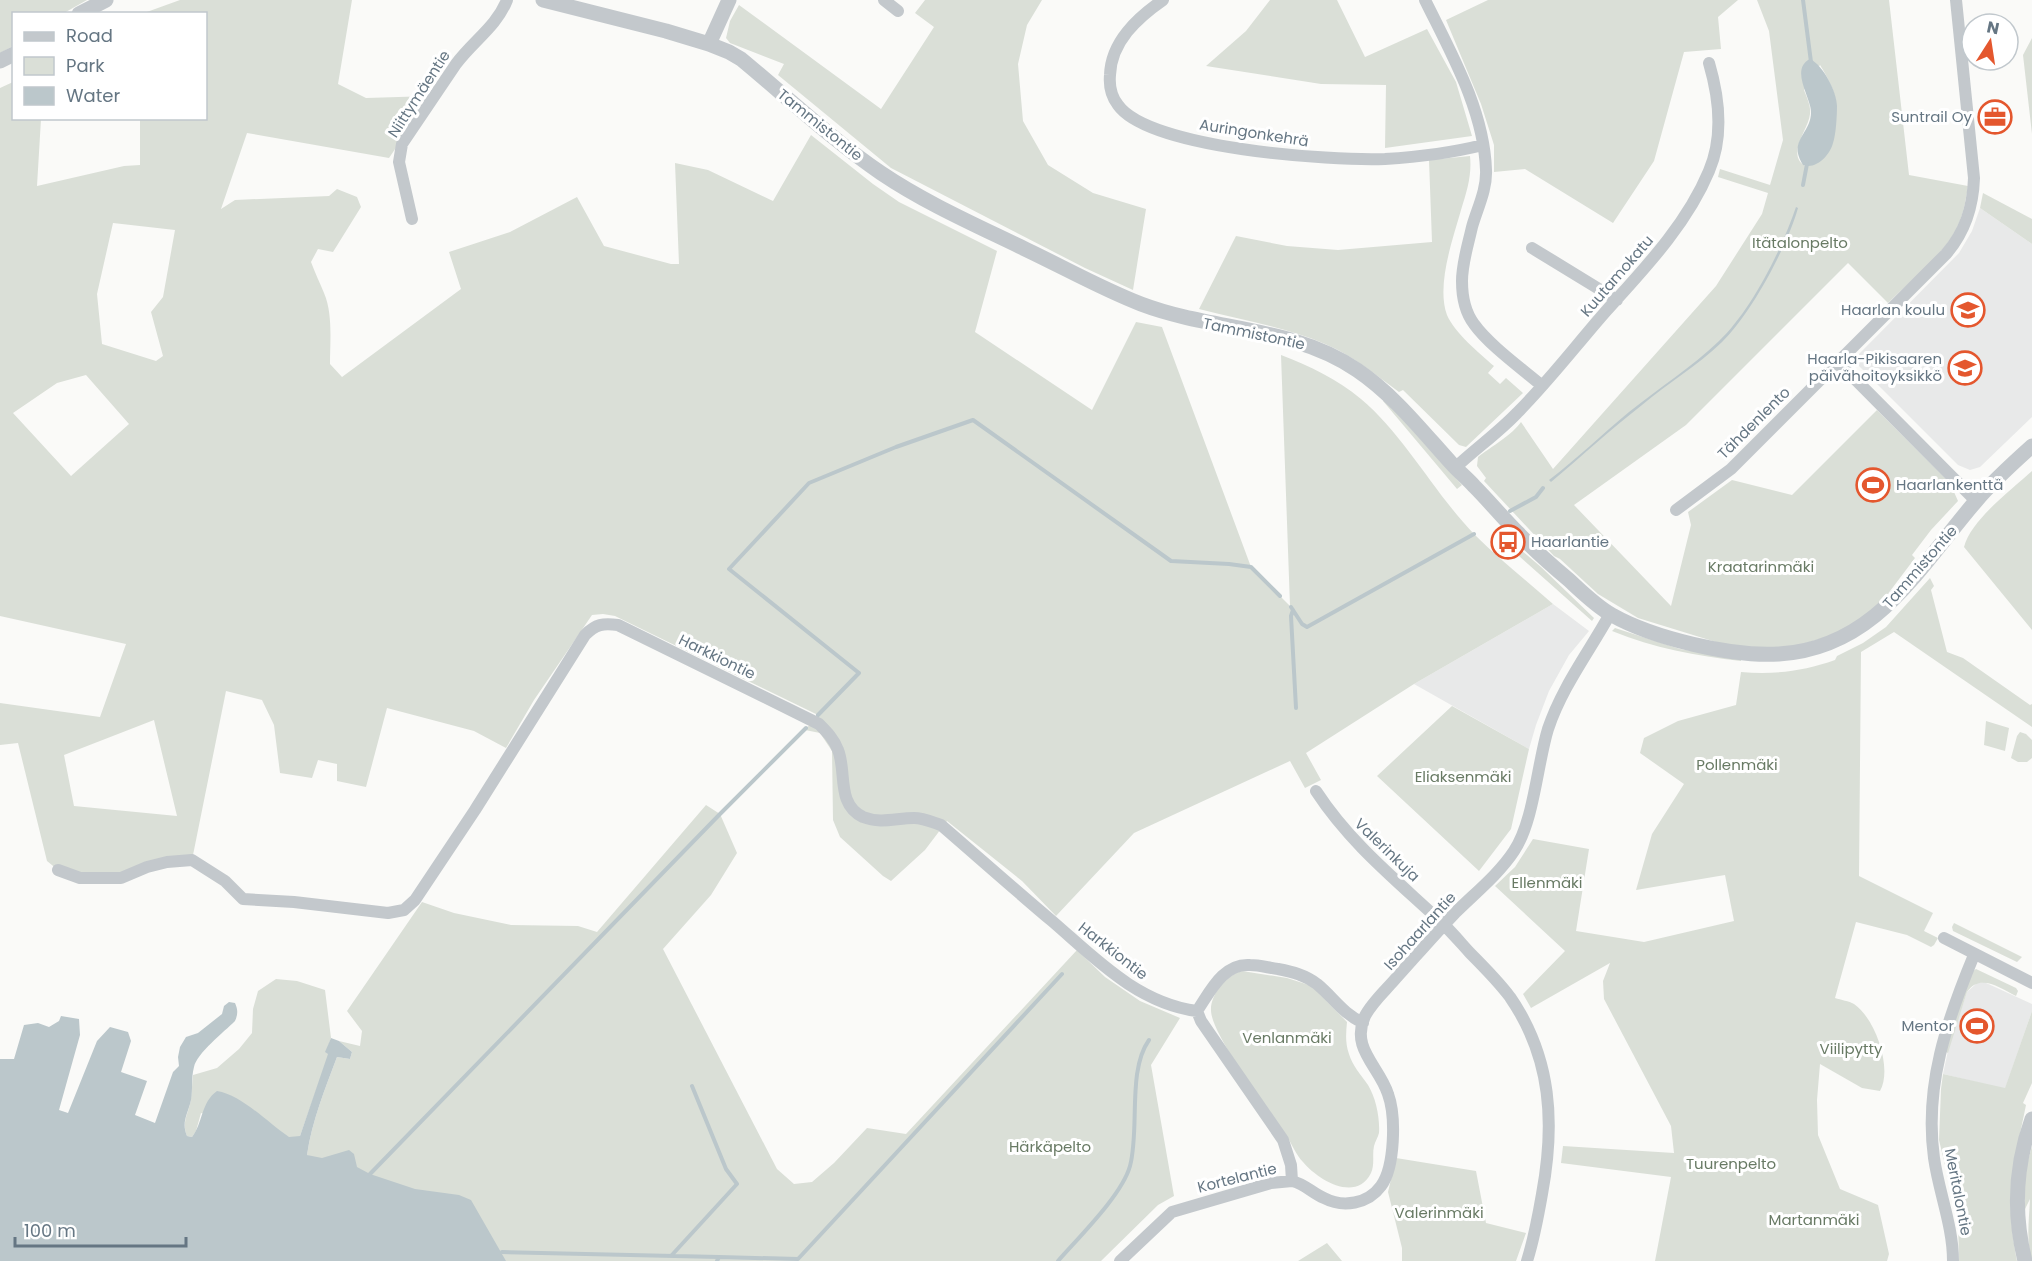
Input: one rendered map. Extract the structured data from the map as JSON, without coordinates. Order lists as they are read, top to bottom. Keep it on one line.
{"streets":{"street":["Niittymäentie","Tammistontie","Auringonkehrä","Kuutamokatu","Tähdenlento","Harkkiontie","Valerinkuja","Isohaarlantie","Kortelantie","Meritalontie"]},"crossings":[["Tammistontie","Kuutamokatu"],["Tammistontie","Isohaarlantie"],["Harkkiontie","Kortelantie"],["Valerinkuja","Isohaarlantie"]],"parks":["Itätalonpelto","Kraatarinmäki","Pollenmäki","Eliaksenmäki","Ellenmäki","Venlanmäki","Viilipytty","Härkäpelto","Tuurenpelto","Valerinmäki","Martanmäki"],"places":{"office":["Suntrail Oy"],"school or university":["Haarlan koulu","Haarla-Pikisaaren päivähoitoyksikkö"],"sports":["Haarlankenttä","Mentor"],"bus stop":["Haarlantie"]},"legend":["Road","Park","Water"],"scale_bar":"100 m","north":"top"}
